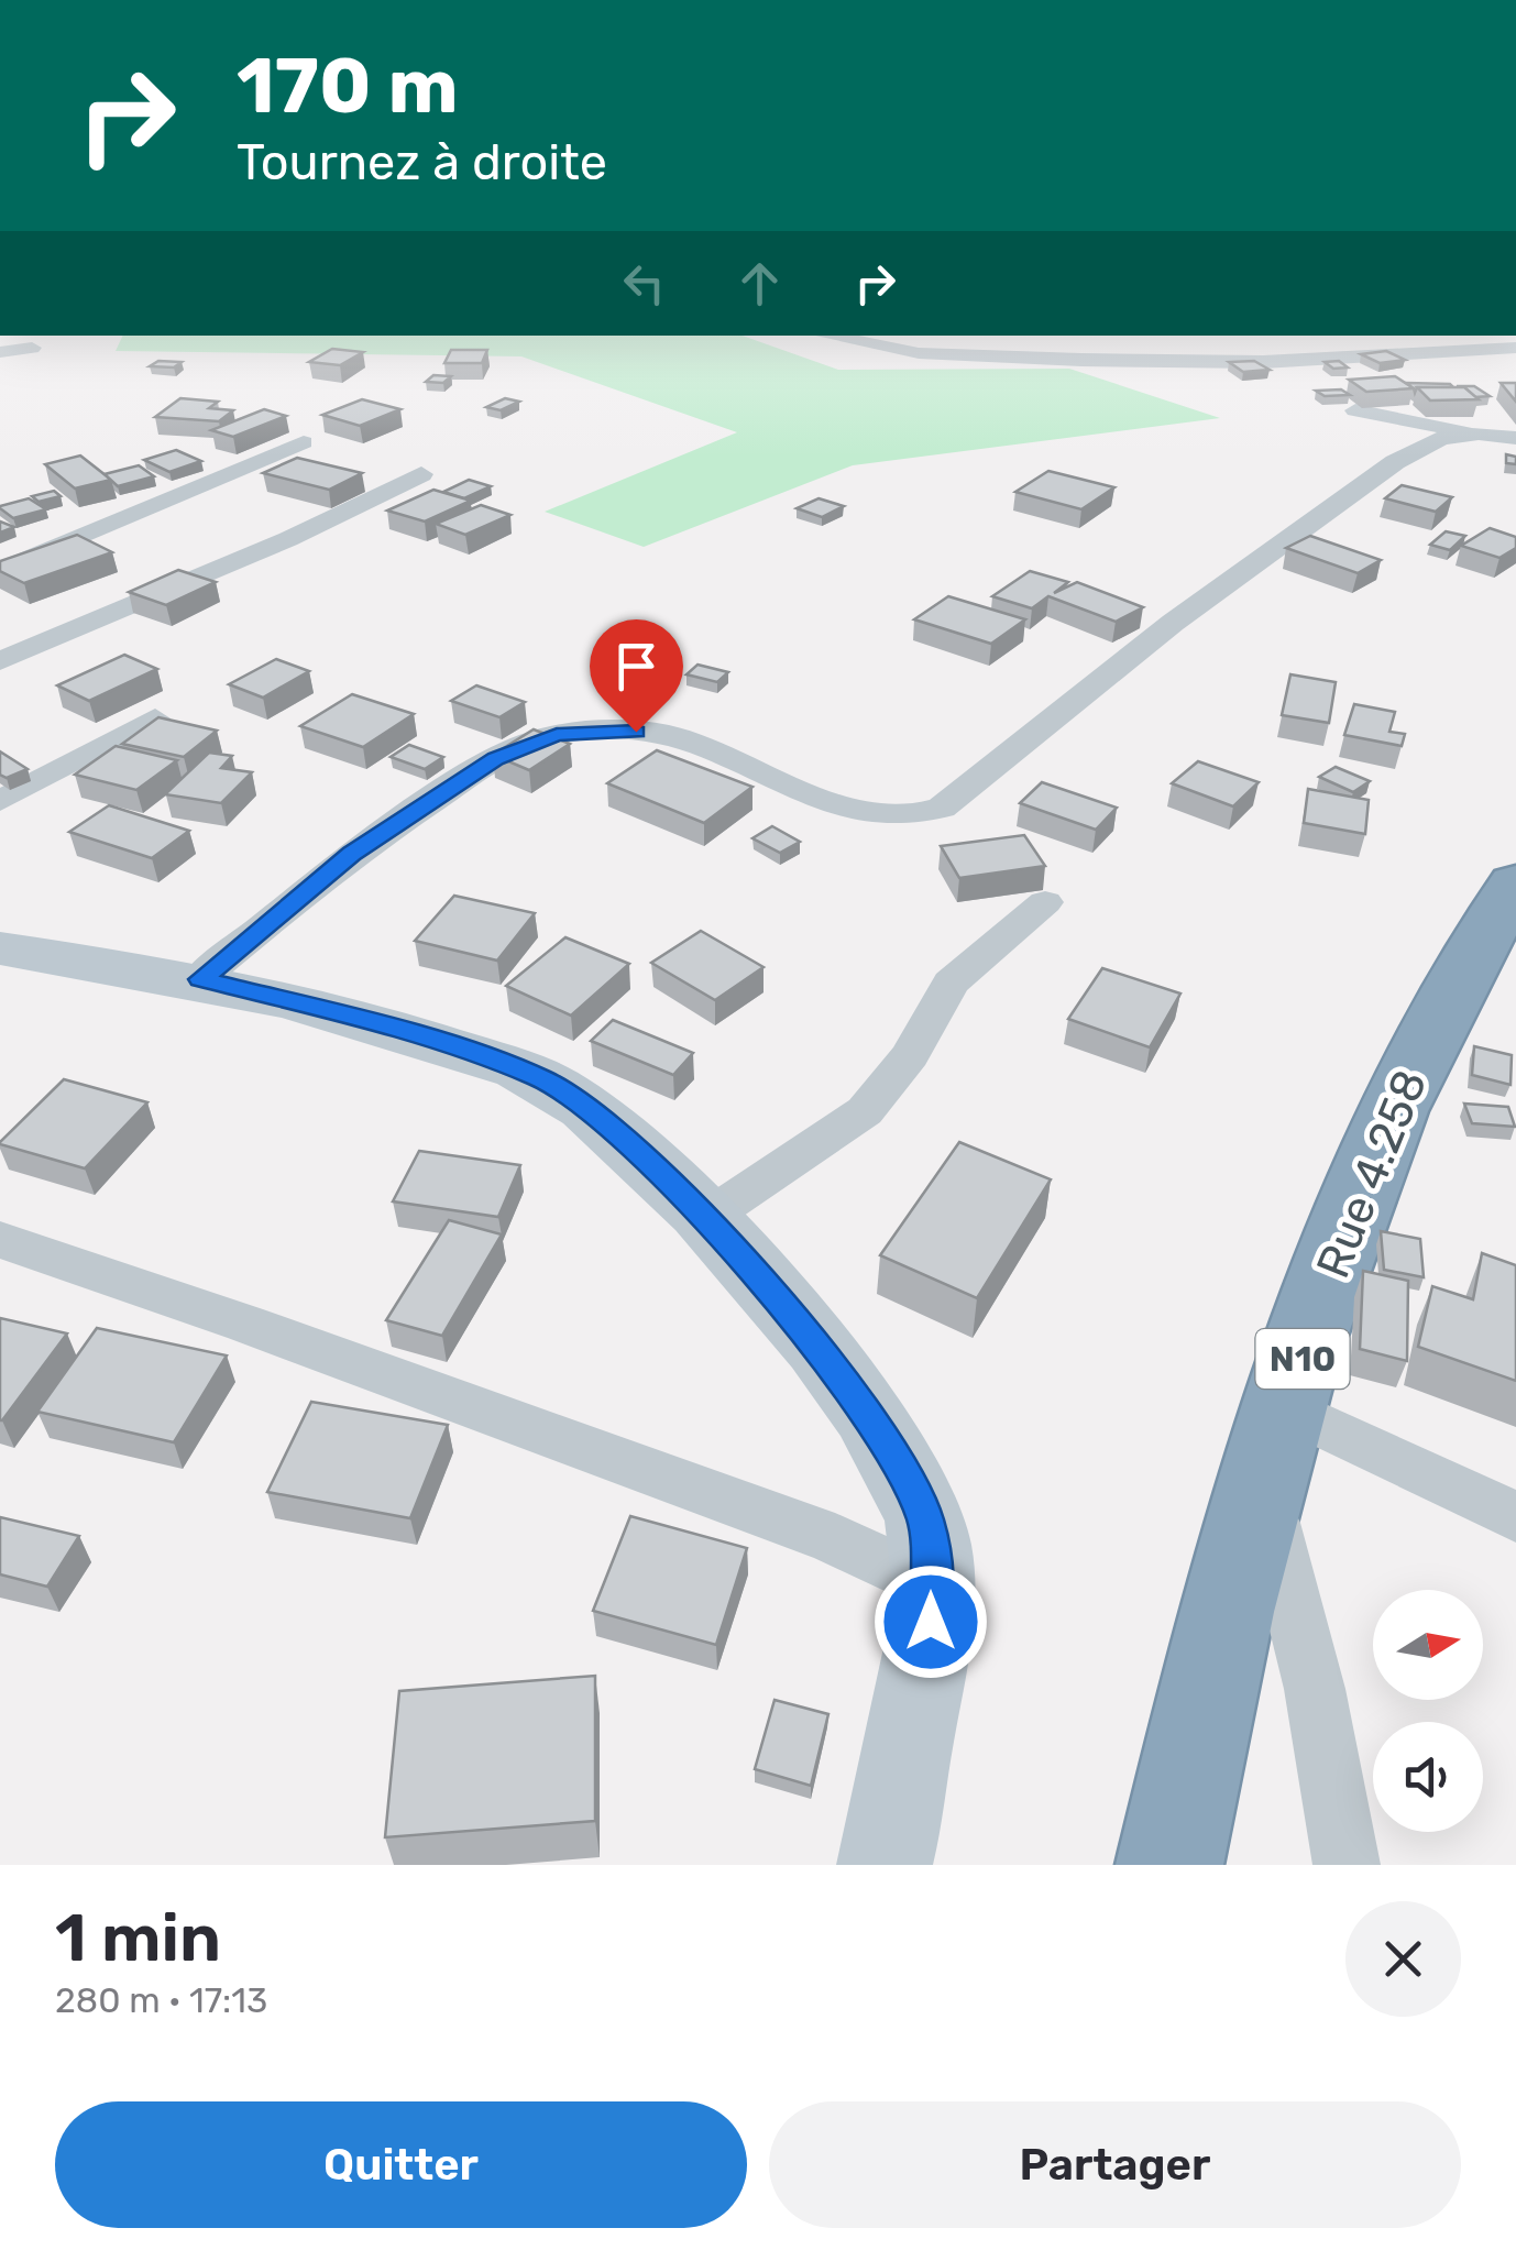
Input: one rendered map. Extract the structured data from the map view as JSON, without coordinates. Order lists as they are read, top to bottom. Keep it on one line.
{"streets":{"highway":["Rue 4.258","N10"]},"north":"right","page":{"turn":["170 m","Tournez à droite"],"heading":["1 min","280 m · 17:13"],"buttons":["Quitter","Partager"]}}
